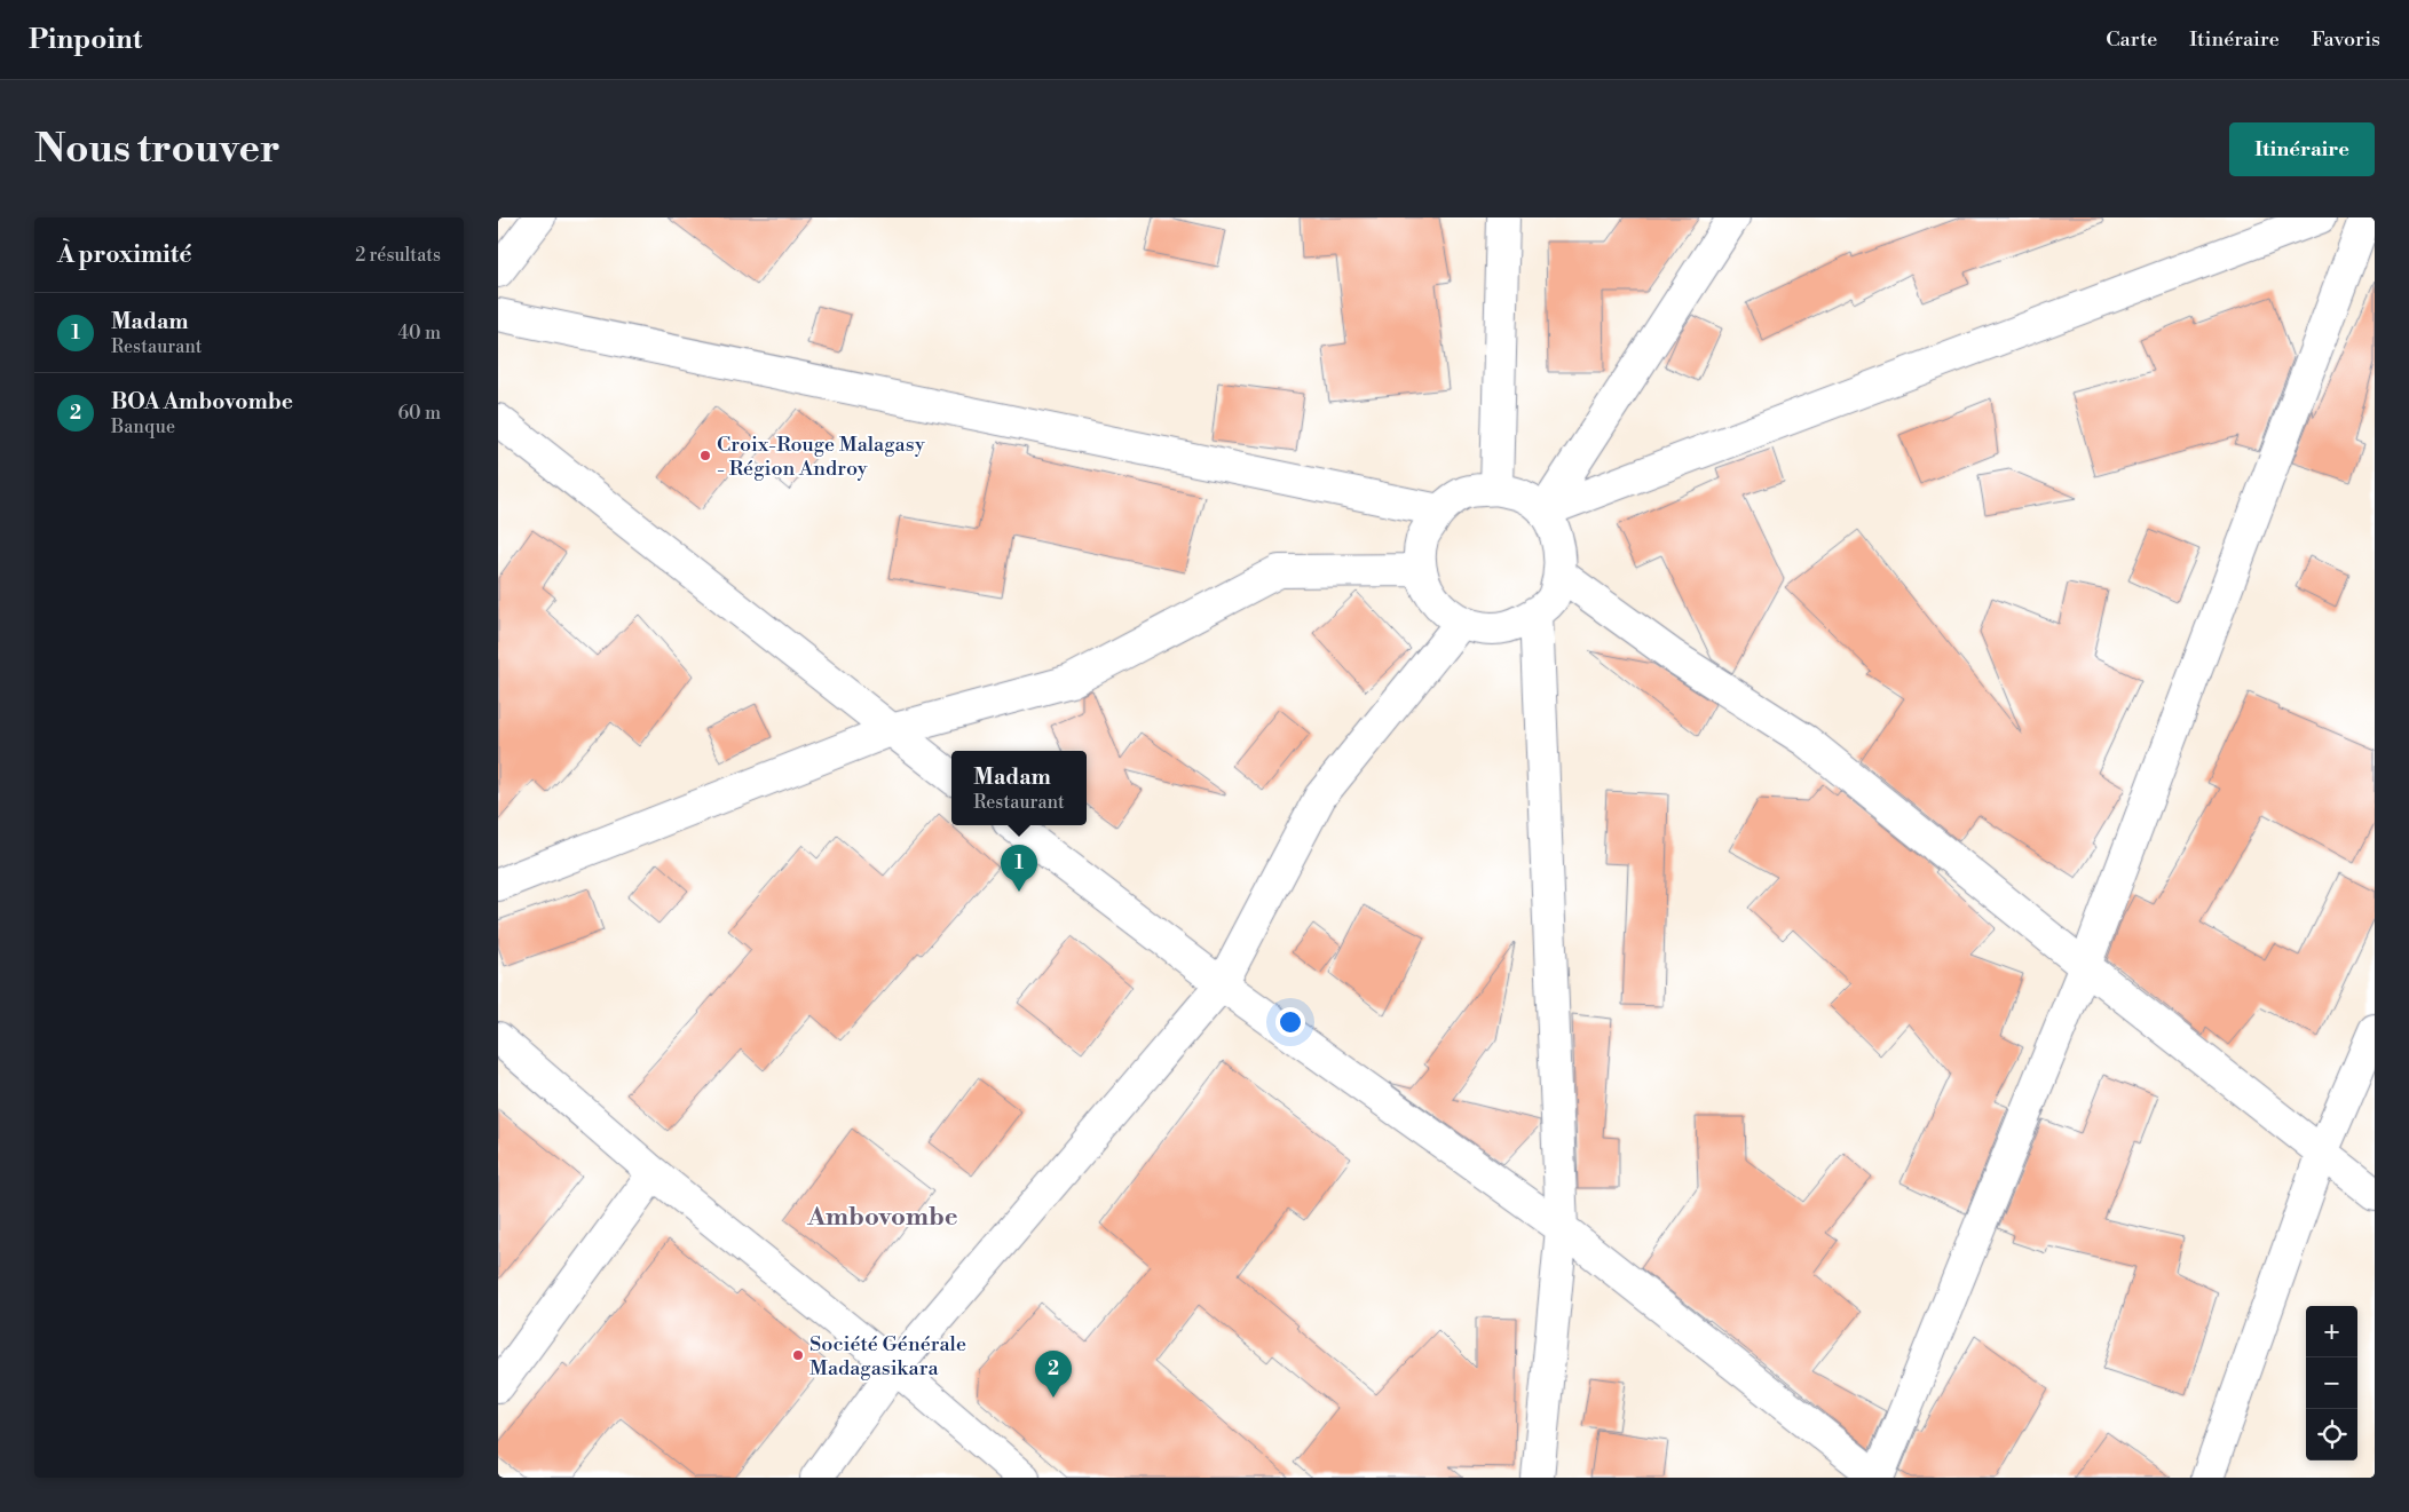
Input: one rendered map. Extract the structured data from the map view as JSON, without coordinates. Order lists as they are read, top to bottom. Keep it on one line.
{"districts":["Ambovombe"],"places":["Croix-Rouge Malagasy - Région Androy","Société Générale Madagasikara"],"page":{"header":"Pinpoint","nav":["Carte","Itinéraire","Favoris"],"buttons":"Itinéraire","title":"Nous trouver","heading":["À proximité","2 résultats"],"list":[{"mark":"1","name":"Madam","note":"Restaurant","value":"40 m"},{"mark":"2","name":"BOA Ambovombe","note":"Banque","value":"60 m"}],"popup":["Madam","Restaurant"],"pins":["1","2"],"map_buttons":["+","−"]}}
